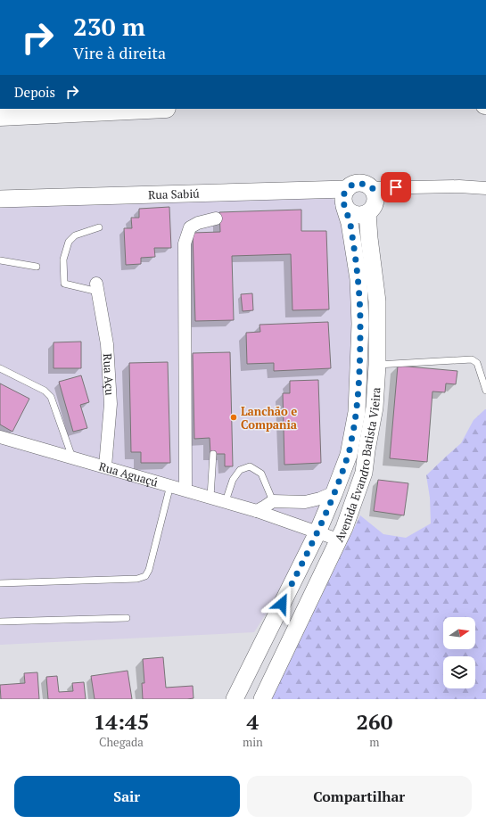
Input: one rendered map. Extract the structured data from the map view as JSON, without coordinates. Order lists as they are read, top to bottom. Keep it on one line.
{"streets":{"main road":["Rua Sabiú","Avenida Evandro Batista Vieira"],"street":["Rua Açu","Rua Aguaçú"]},"crossings":[["Rua Sabiú","Avenida Evandro Batista Vieira"],["Rua Açu","Rua Aguaçú"],["Avenida Evandro Batista Vieira","Rua Aguaçú"]],"places":["Lanchão e Compania"],"north":"right","page":{"turn":["230 m","Vire à direita"],"then":"Depois","eta":["14:45","Chegada","4","min","260","m"],"buttons":["Sair","Compartilhar"]}}
